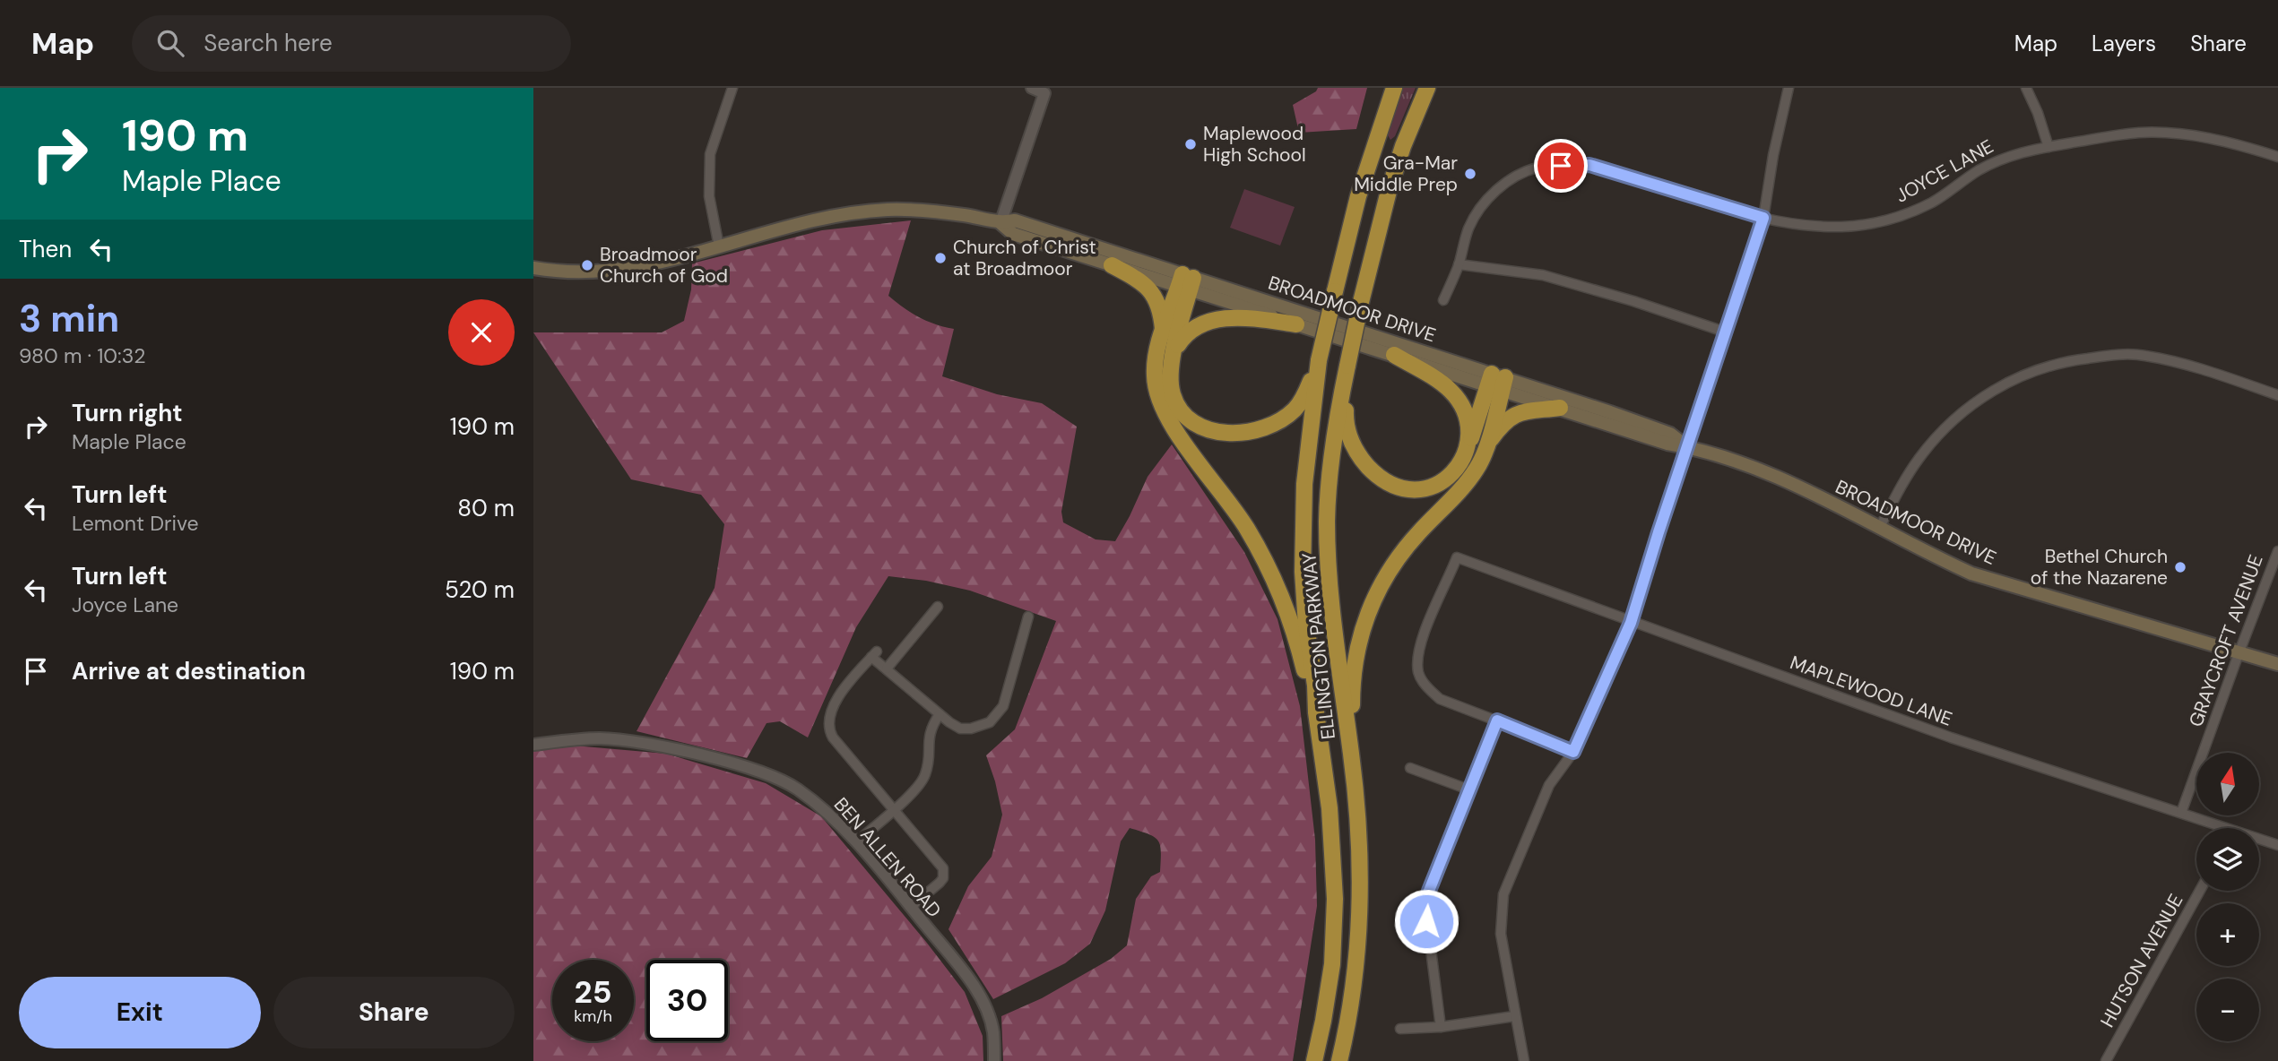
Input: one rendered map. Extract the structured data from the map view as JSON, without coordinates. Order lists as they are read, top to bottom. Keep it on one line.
{"streets":{"highway":["ELLINGTON PARKWAY"],"main road":["BROADMOOR DRIVE"],"street":["JOYCE LANE","GRAYCROFT AVENUE","MAPLEWOOD LANE","BEN ALLEN ROAD","HUTSON AVENUE"]},"crossings":[["BROADMOOR DRIVE","GRAYCROFT AVENUE"],["GRAYCROFT AVENUE","MAPLEWOOD LANE"]],"places":["Maplewood High School","Gra-Mar Middle Prep","Church of Christ at Broadmoor","Broadmoor Church of God","Bethel Church of the Nazarene"],"north":"top","page":{"header":"Map","search":"Search here","nav":["Map","Layers","Share"],"turn":["190 m","Maple Place"],"then":"Then","heading":["3 min","980 m · 10:32"],"list":[{"name":"Turn right","note":"Maple Place","value":"190 m"},{"name":"Turn left","note":"Lemont Drive","value":"80 m"},{"name":"Turn left","note":"Joyce Lane","value":"520 m"},{"name":"Arrive at destination","value":"190 m"}],"map_buttons":["+","−"],"speed":"25 km/h","limit":"30","buttons":["Exit","Share"]}}
